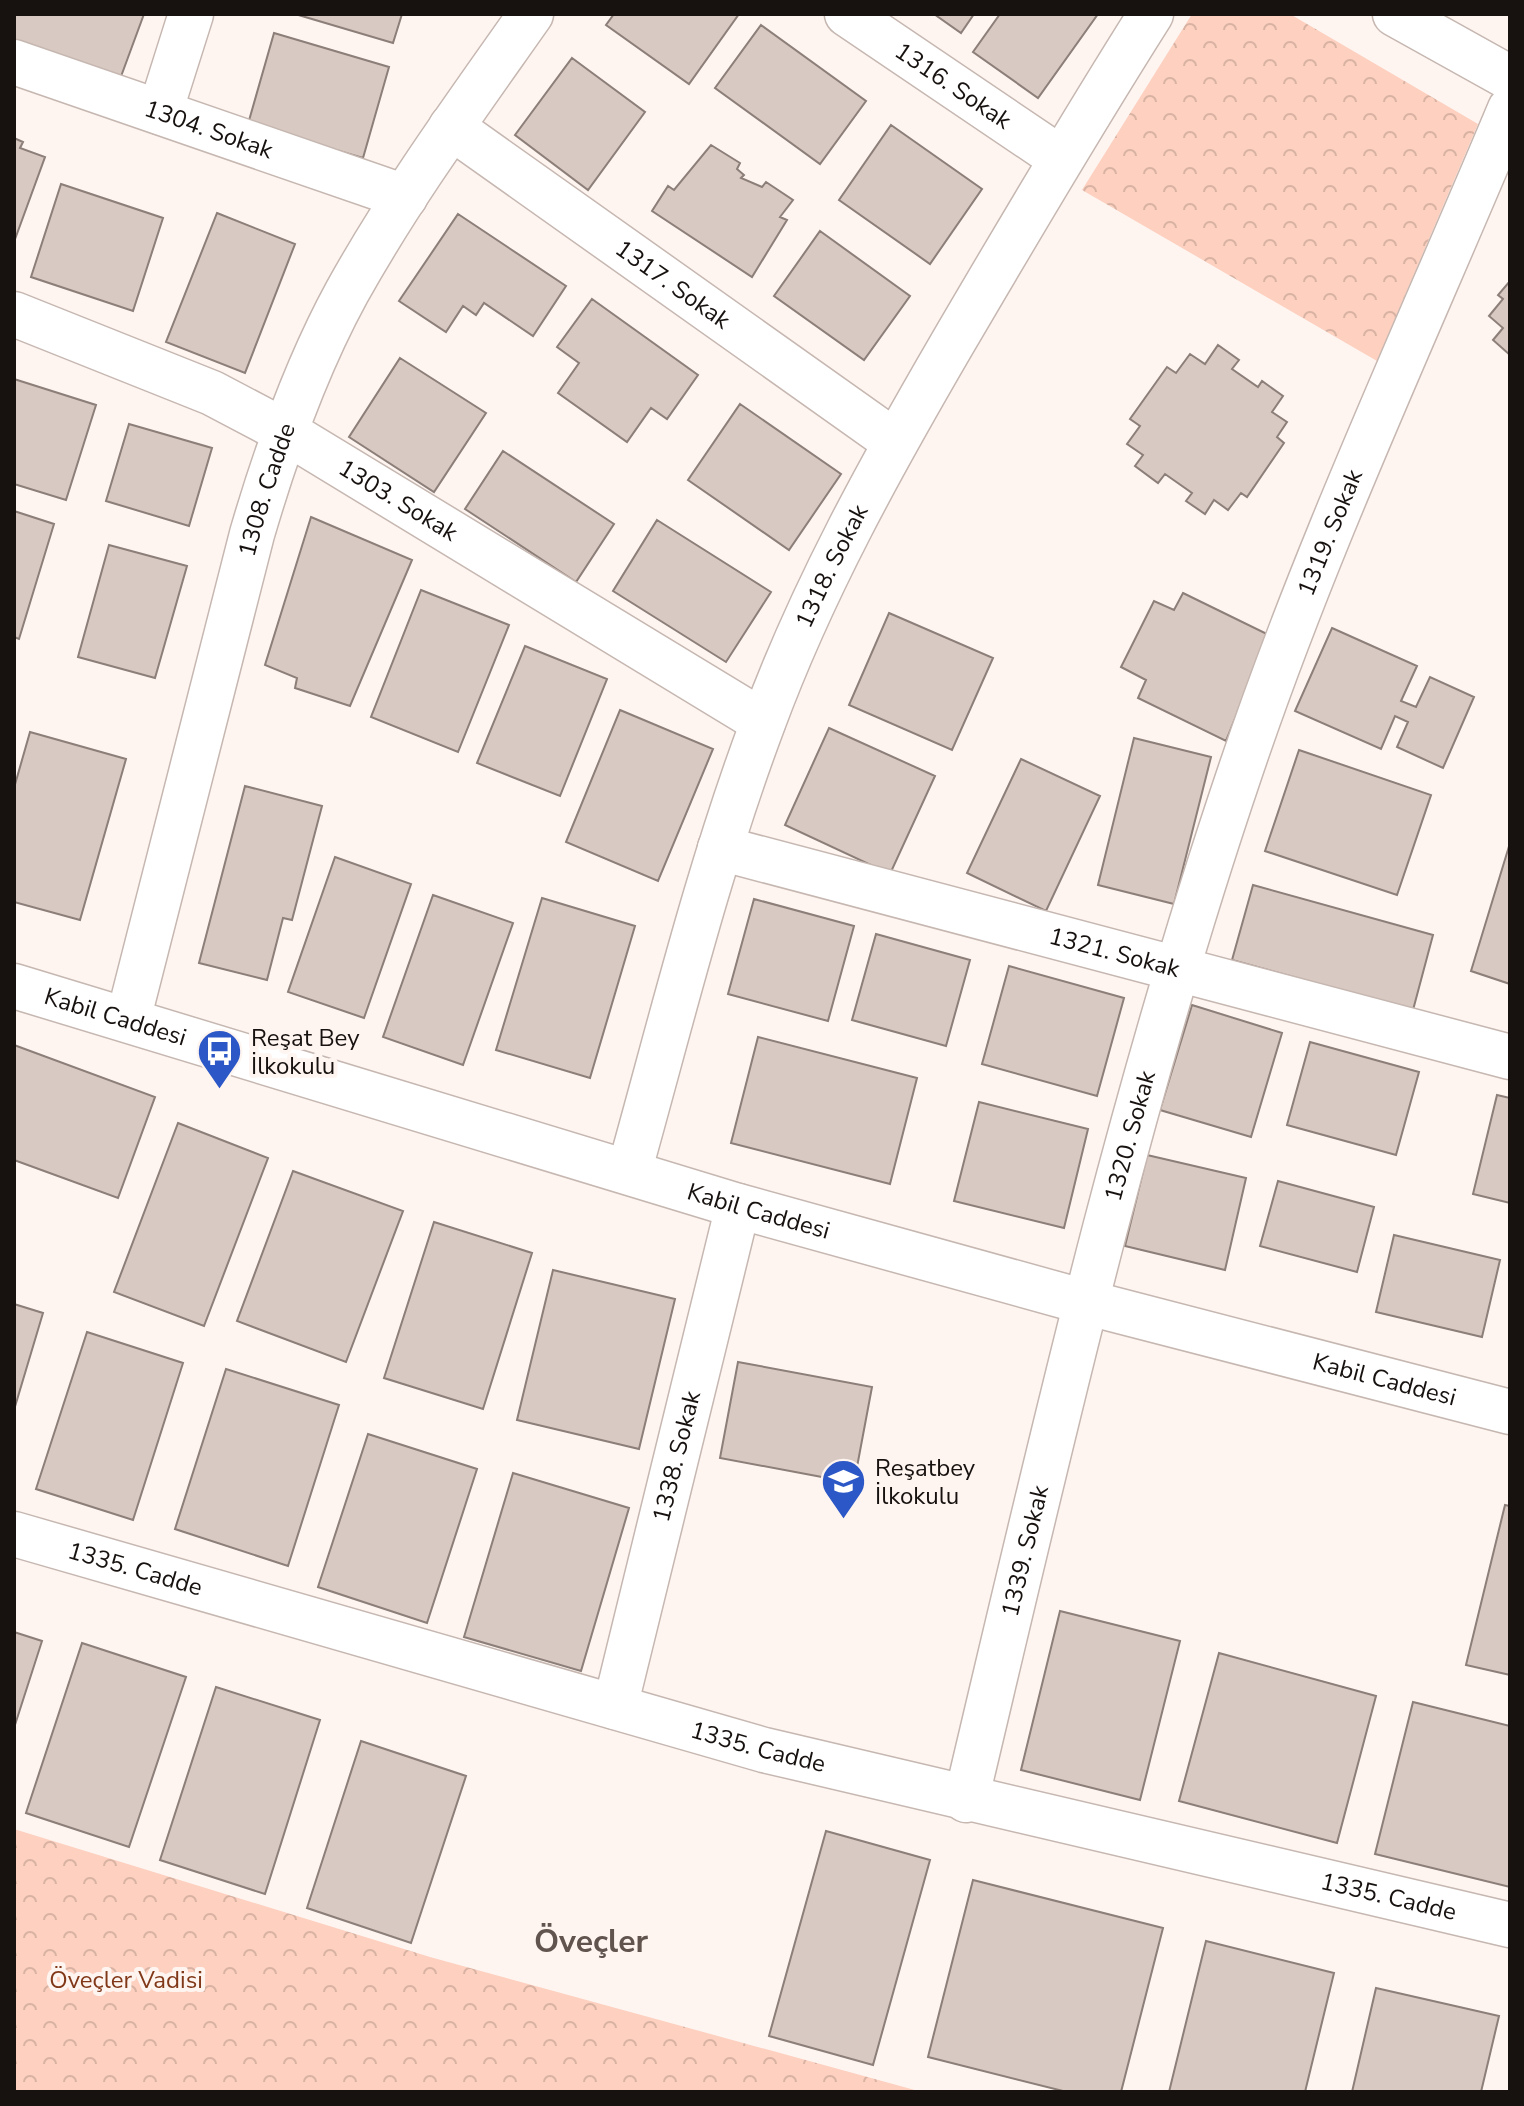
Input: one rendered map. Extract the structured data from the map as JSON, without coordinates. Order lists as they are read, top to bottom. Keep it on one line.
{"streets":{"street":["1316. Sokak","1304. Sokak","1317. Sokak","1308. Cadde","1303. Sokak","1319. Sokak","1318. Sokak","1321. Sokak","Kabil Caddesi","1320. Sokak","1338. Sokak","1339. Sokak","1335. Cadde"]},"crossings":[["1316. Sokak","1318. Sokak"],["1304. Sokak","1308. Cadde"],["1317. Sokak","1308. Cadde"],["1317. Sokak","1318. Sokak"],["1308. Cadde","1303. Sokak"],["1308. Cadde","Kabil Caddesi"],["1303. Sokak","1318. Sokak"],["1319. Sokak","1321. Sokak"],["1319. Sokak","1320. Sokak"],["1318. Sokak","1321. Sokak"],["1318. Sokak","Kabil Caddesi"],["1321. Sokak","1320. Sokak"],["Kabil Caddesi","1320. Sokak"],["Kabil Caddesi","1338. Sokak"],["Kabil Caddesi","1339. Sokak"],["1320. Sokak","1339. Sokak"],["1338. Sokak","1335. Cadde"],["1339. Sokak","1335. Cadde"]],"districts":["Öveçler"],"parks":["Öveçler Vadisi"],"places":{"bus stop":["Reşat Bey İlkokulu"],"school or university":["Reşatbey İlkokulu"]}}
